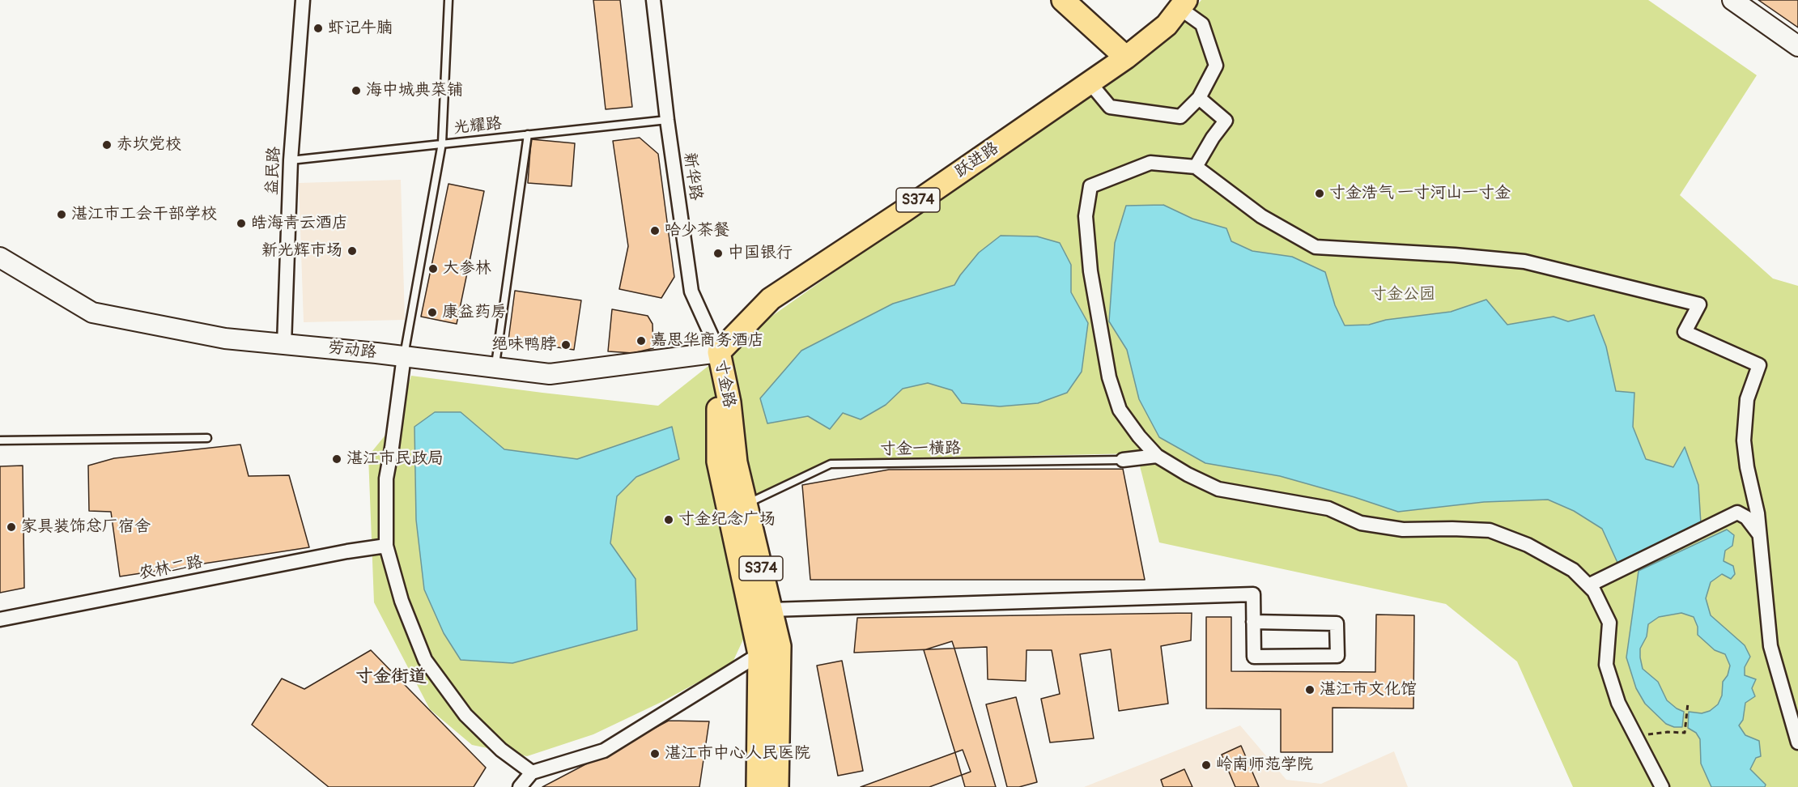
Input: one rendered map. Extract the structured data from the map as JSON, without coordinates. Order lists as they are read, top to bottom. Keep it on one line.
{"streets":{"main road":["跃进路","S374","寸金路"],"street":["益民路","新华路","劳动路","农林二路"],"lane":["光耀路","寸金一横路"]},"crossings":[["光耀路","益民路"],["光耀路","新华路"],["跃进路","新华路"],["跃进路","劳动路"],["跃进路","寸金路"],["益民路","劳动路"],["新华路","劳动路"],["新华路","寸金路"],["劳动路","寸金路"],["寸金路","寸金一横路"]],"districts":["寸金街道"],"parks":["寸金公园"],"places":["虾记牛腩","海中城典菜铺","赤坎党校","寸金浩气 一寸河山一寸金","湛江市工会干部学校","皓海青云酒店","哈少茶餐","新光辉市场","中国银行","大参林","康益药房","嘉思华商务酒店","绝味鸭脖","湛江市民政局","寸金纪念广场","家具装饰总厂宿舍","湛江市文化馆","湛江市中心人民医院","岭南师范学院"]}
